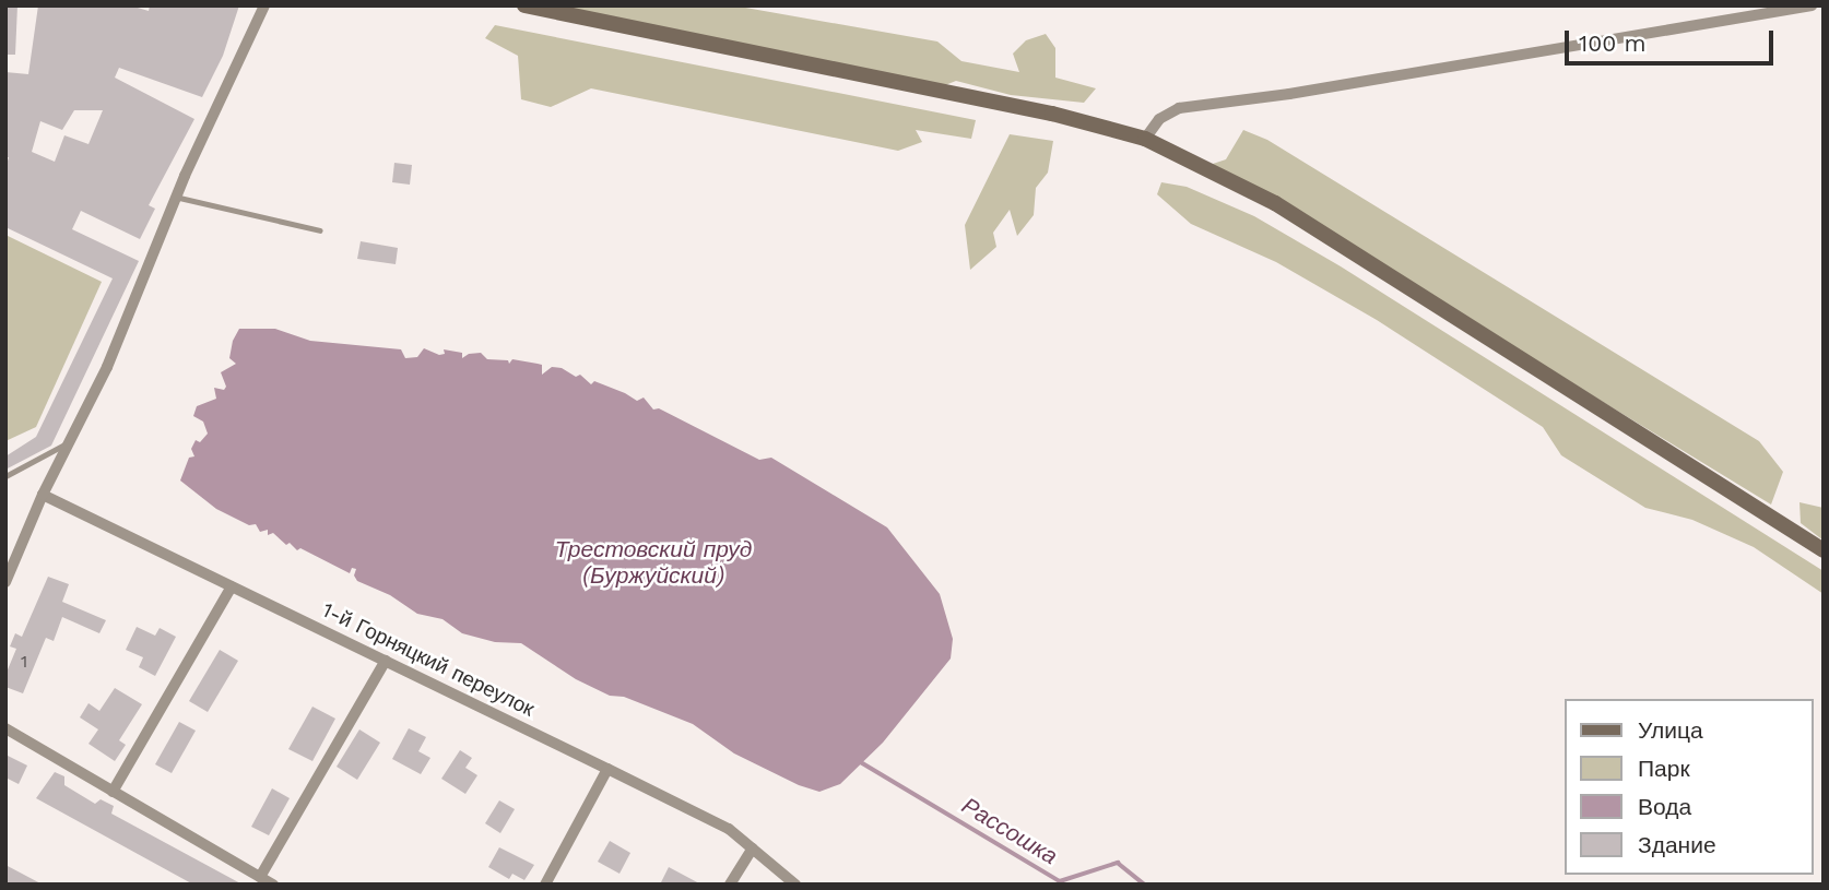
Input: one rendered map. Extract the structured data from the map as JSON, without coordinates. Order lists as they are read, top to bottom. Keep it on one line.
{"streets":{"street":["1-й Горняцкий переулок"]},"water":["Трестовский пруд (Буржуйский)","Рассошка"],"house_numbers":["1"],"legend":["Улица","Парк","Вода","Здание"],"scale_bar":"100 m"}
